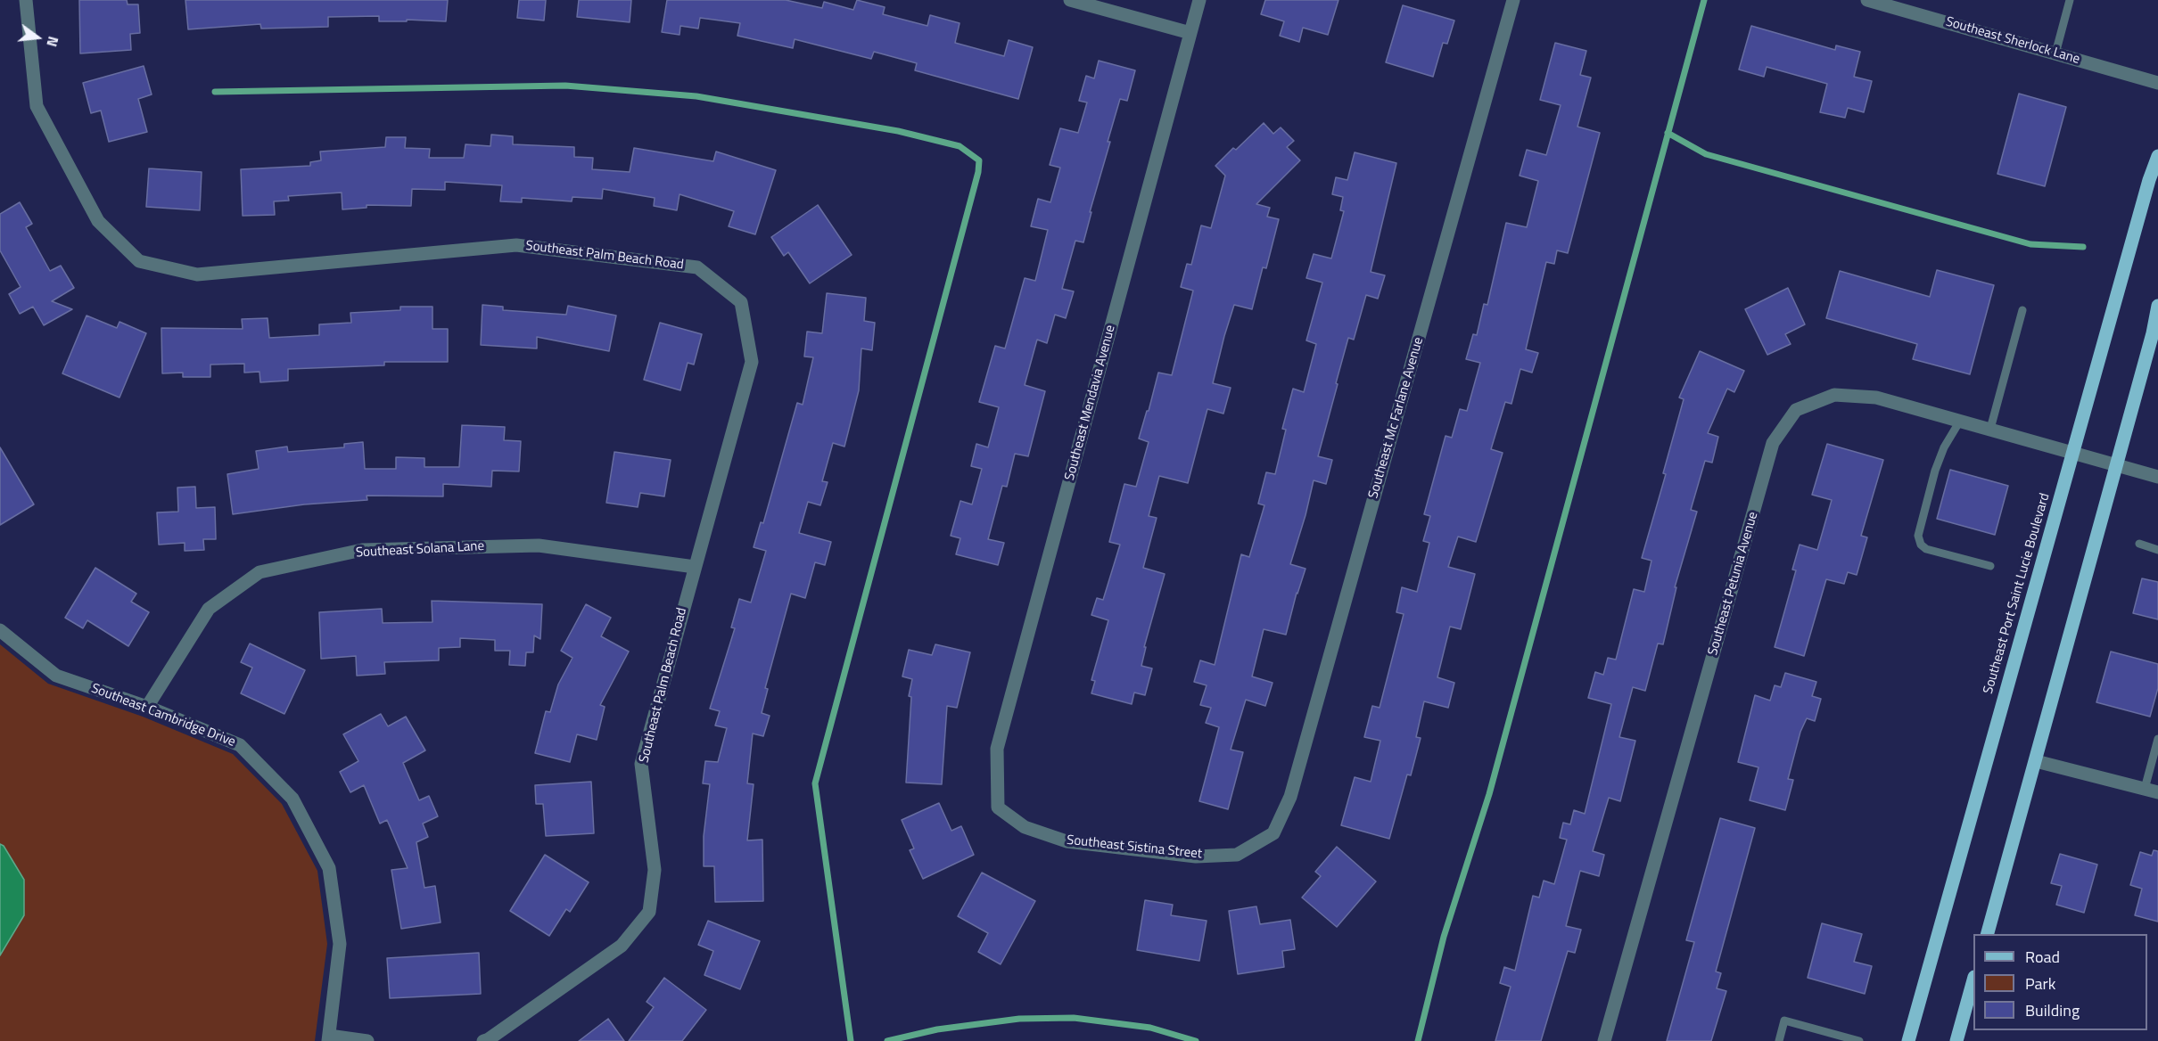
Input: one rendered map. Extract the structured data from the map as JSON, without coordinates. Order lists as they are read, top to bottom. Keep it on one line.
{"streets":{"main road":["Southeast Port Saint Lucie Boulevard"],"street":["Southeast Sherlock Lane","Southeast Palm Beach Road","Southeast Mendavia Avenue","Southeast Mc Farlane Avenue","Southeast Solana Lane","Southeast Petunia Avenue","Southeast Cambridge Drive","Southeast Sistina Street"]},"crossings":[["Southeast Palm Beach Road","Southeast Solana Lane"],["Southeast Mendavia Avenue","Southeast Sistina Street"],["Southeast Mc Farlane Avenue","Southeast Sistina Street"],["Southeast Solana Lane","Southeast Cambridge Drive"],["Southeast Petunia Avenue","Southeast Port Saint Lucie Boulevard"]],"legend":["Road","Park","Building"],"north":"right"}
